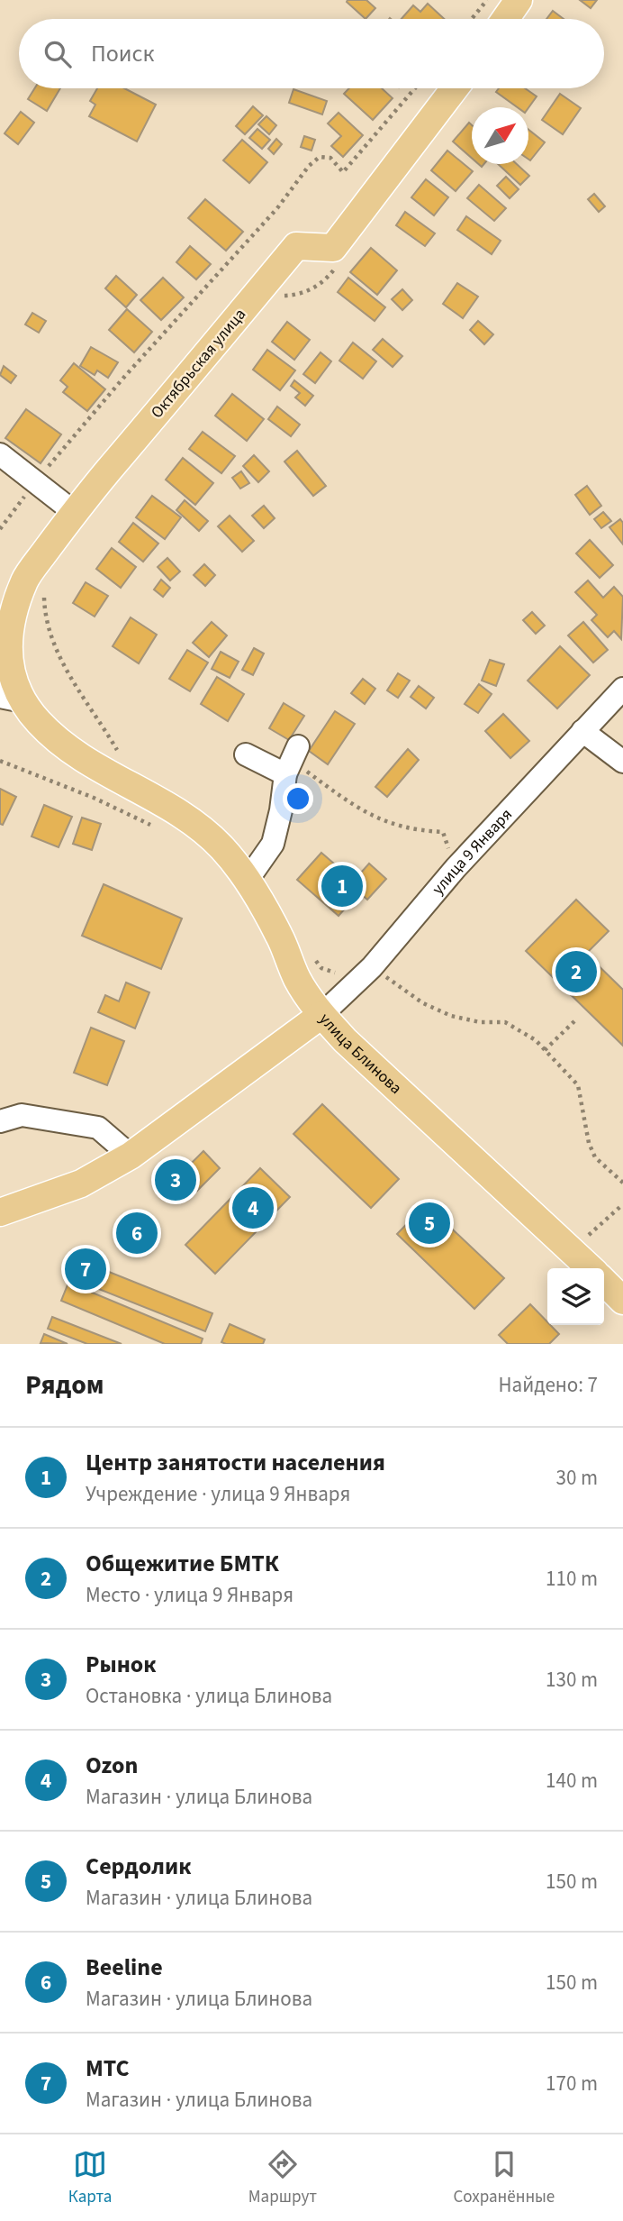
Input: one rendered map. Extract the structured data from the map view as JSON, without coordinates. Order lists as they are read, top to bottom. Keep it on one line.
{"streets":{"main road":["Октябрьская улица","улица Блинова"],"street":["улица 9 Января"]},"crossings":[["Октябрьская улица","улица 9 Января"],["Октябрьская улица","улица Блинова"],["улица 9 Января","улица Блинова"]],"north":"top right","page":{"search":"Поиск","pins":["1","2","3","4","5","6","7"],"heading":["Рядом","Найдено: 7"],"list":[{"mark":"1","name":"Центр занятости населения","note":"Учреждение · улица 9 Января","value":"30 m"},{"mark":"2","name":"Общежитие БМТК","note":"Место · улица 9 Января","value":"110 m"},{"mark":"3","name":"Рынок","note":"Остановка · улица Блинова","value":"130 m"},{"mark":"4","name":"Ozon","note":"Магазин · улица Блинова","value":"140 m"},{"mark":"5","name":"Сердолик","note":"Магазин · улица Блинова","value":"150 m"},{"mark":"6","name":"Beeline","note":"Магазин · улица Блинова","value":"150 m"},{"mark":"7","name":"МТС","note":"Магазин · улица Блинова","value":"170 m"}],"nav":["Карта","Маршрут","Сохранённые"]}}
